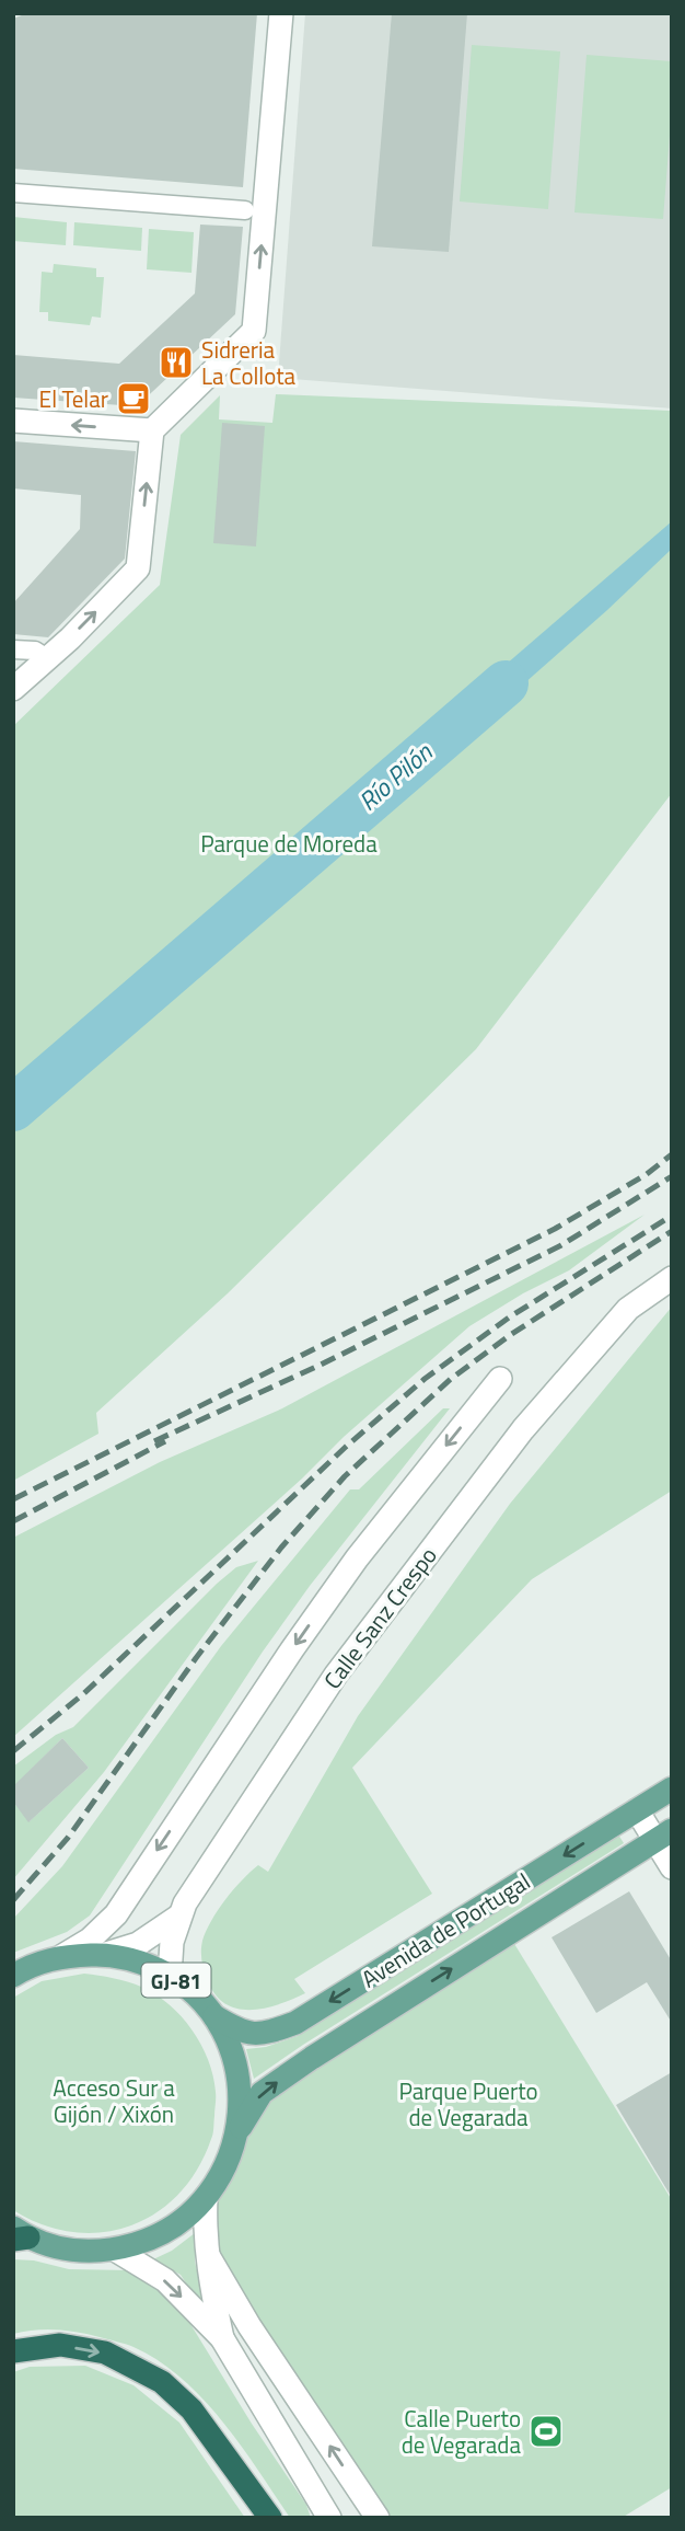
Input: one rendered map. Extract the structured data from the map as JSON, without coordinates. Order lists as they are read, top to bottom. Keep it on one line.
{"streets":{"main road":["Avenida de Portugal","GJ-81"],"street":["Calle Sanz Crespo"]},"crossings":[["Calle Sanz Crespo","GJ-81"],["Avenida de Portugal","GJ-81"]],"water":["Río Pilón"],"parks":["Parque de Moreda","Acceso Sur a Gijón / Xixón","Parque Puerto de Vegarada"],"places":{"restaurant":["Sidreria La Collota"],"cafe":["El Telar"],"sports":["Calle Puerto de Vegarada"]}}
